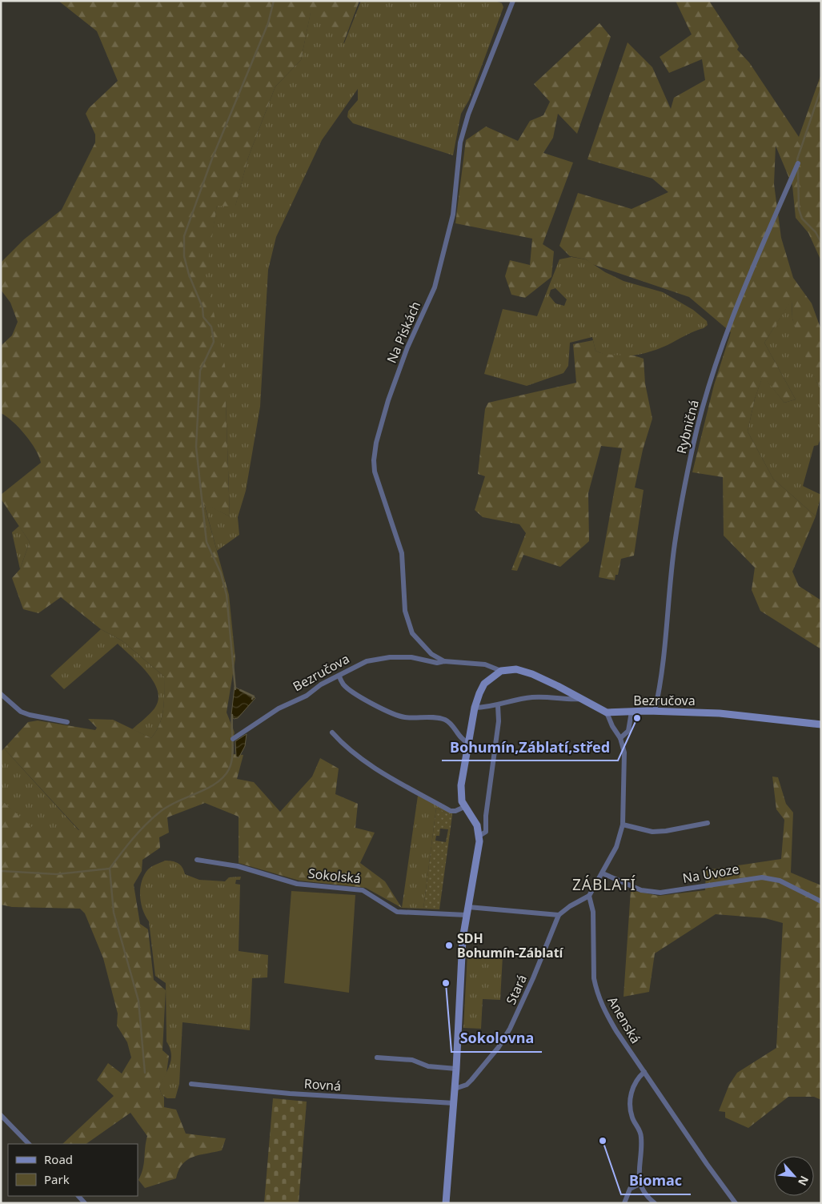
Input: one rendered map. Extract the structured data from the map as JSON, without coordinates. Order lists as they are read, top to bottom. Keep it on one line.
{"streets":{"main road":["Bezručova"],"street":["Na Pískách","Rybničná","Na Úvoze","Sokolská","Stará","Anenská","Rovná"]},"crossings":[["Na Pískách","Bezručova"],["Rybničná","Bezručova"]],"districts":["ZÁBLATÍ"],"places":["Bohumín,Záblatí,střed","SDH Bohumín-Záblatí","Sokolovna","Biomac"],"legend":["Road","Park"],"north":"bottom right"}
